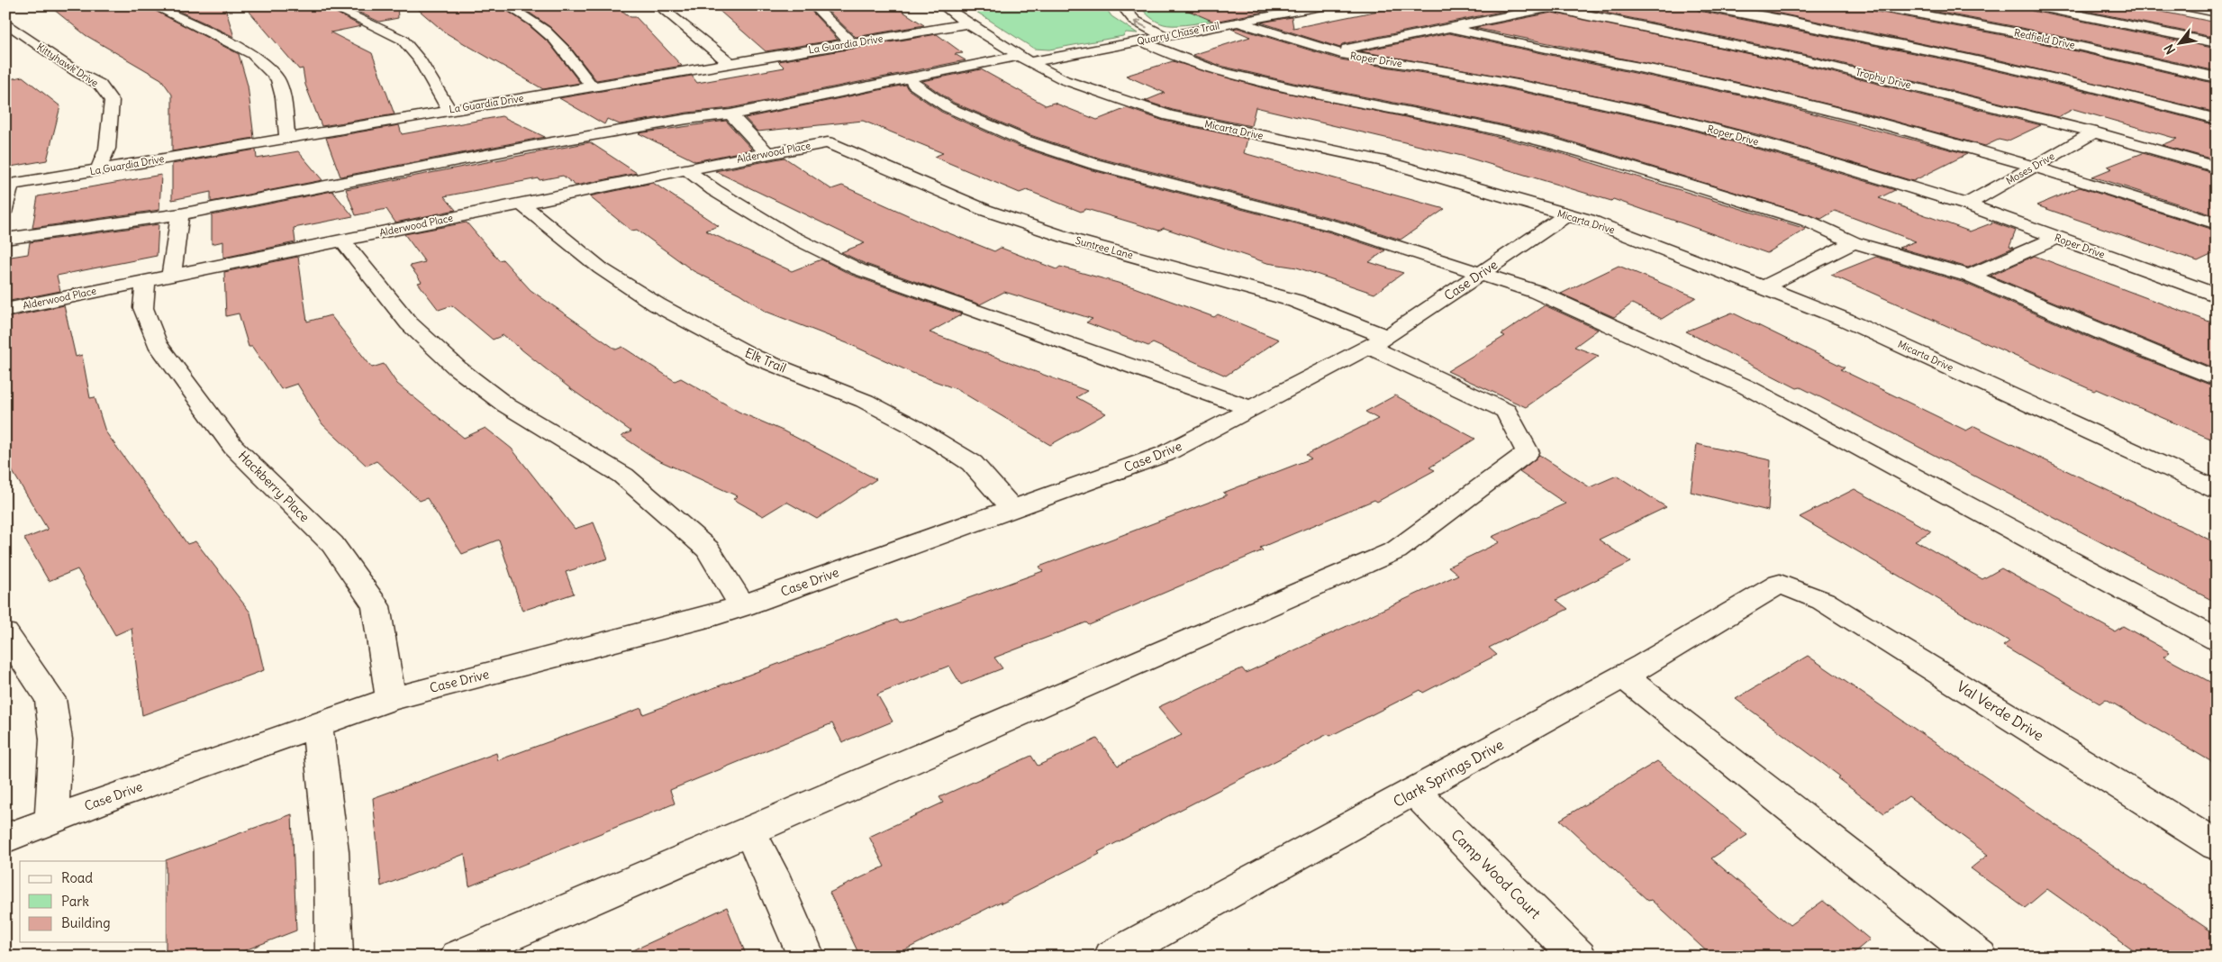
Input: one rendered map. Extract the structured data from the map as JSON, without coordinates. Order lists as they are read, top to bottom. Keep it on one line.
{"streets":{"street":["Quarry Chase Trail","Redfield Drive","La Guardia Drive","Roper Drive","Kittyhawk Drive","Trophy Drive","Micarta Drive","Alderwood Place","Moses Drive","Suntree Lane","Case Drive","Elk Trail","Hackberry Place","Val Verde Drive","Clark Springs Drive","Camp Wood Court"]},"crossings":[["Quarry Chase Trail","Roper Drive"],["Quarry Chase Trail","Micarta Drive"],["La Guardia Drive","Kittyhawk Drive"],["La Guardia Drive","Micarta Drive"],["Roper Drive","Moses Drive"],["Trophy Drive","Moses Drive"],["Micarta Drive","Case Drive"],["Alderwood Place","Suntree Lane"],["Alderwood Place","Elk Trail"],["Alderwood Place","Hackberry Place"],["Suntree Lane","Case Drive"],["Case Drive","Elk Trail"],["Case Drive","Hackberry Place"],["Val Verde Drive","Clark Springs Drive"],["Clark Springs Drive","Camp Wood Court"]],"legend":["Road","Park","Building"],"north":"bottom left"}
